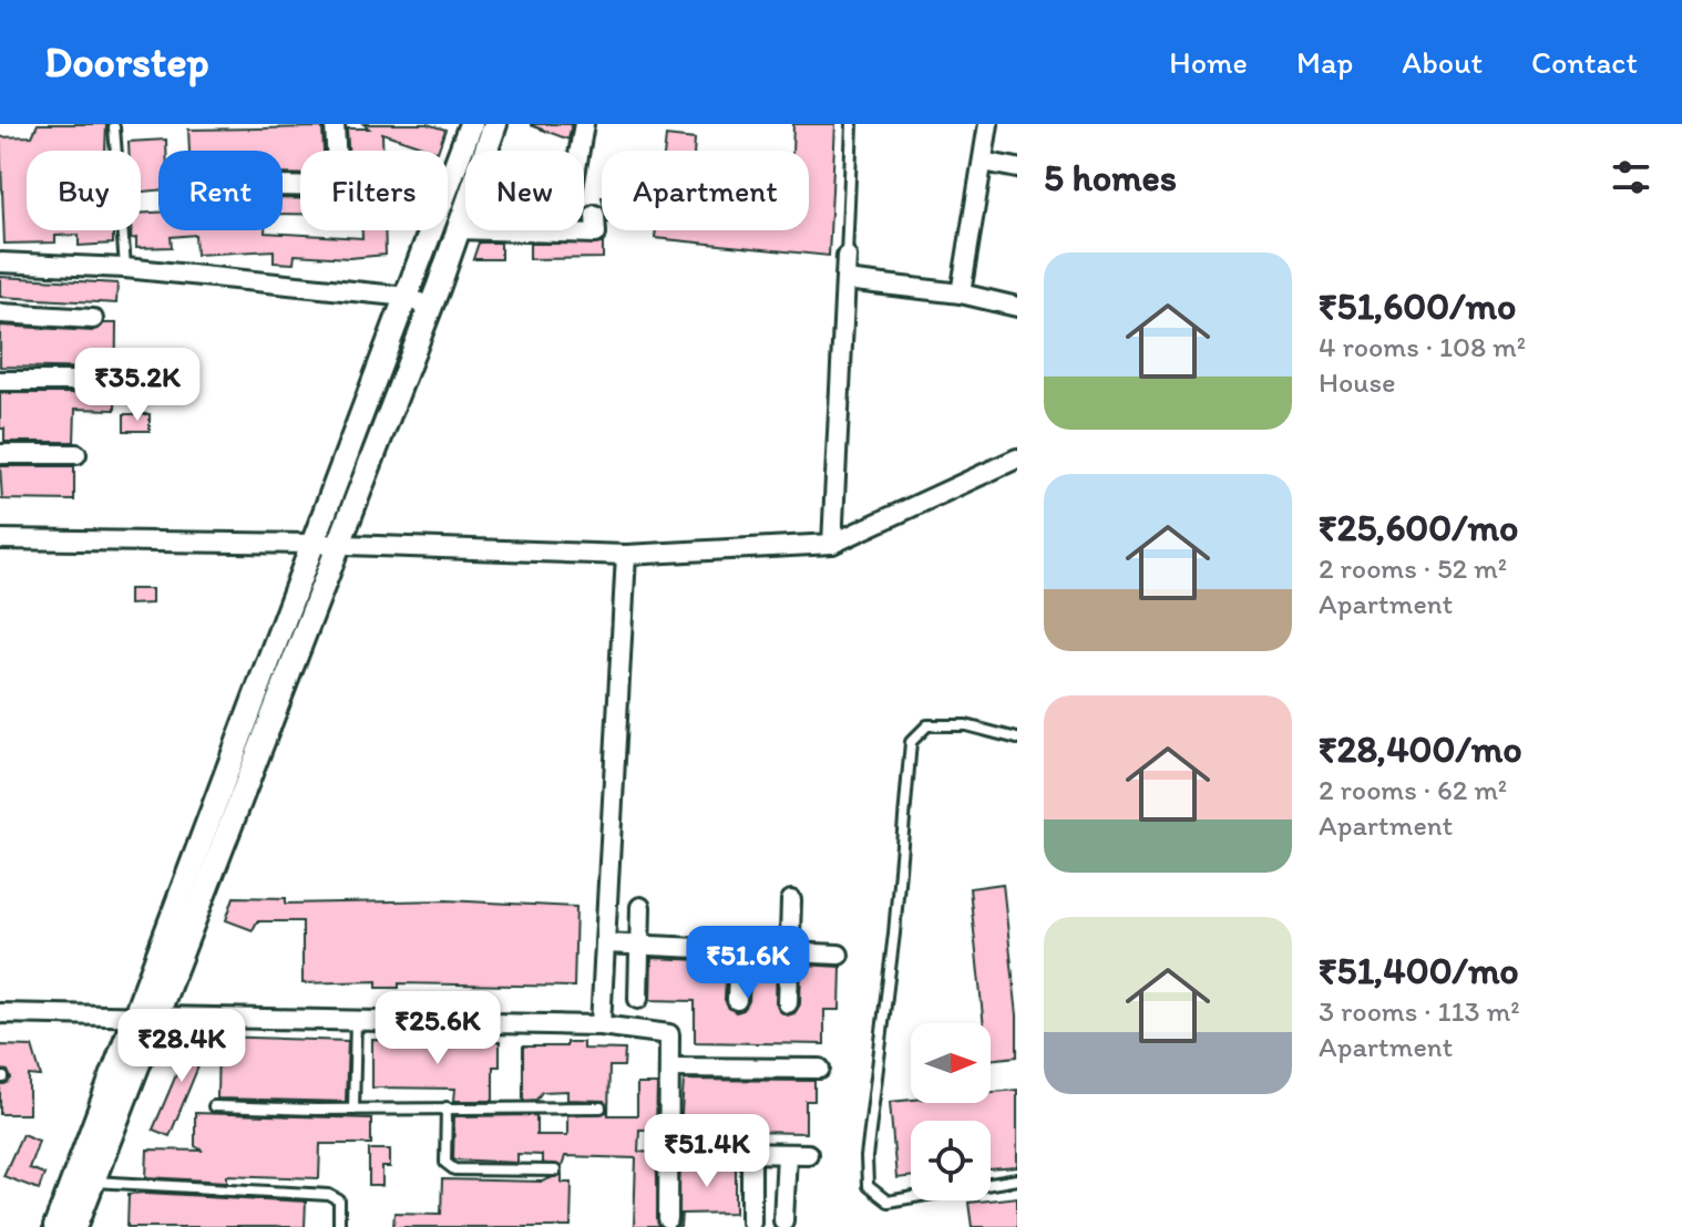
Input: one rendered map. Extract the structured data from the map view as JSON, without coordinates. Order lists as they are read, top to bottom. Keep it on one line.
{"north":"right","page":{"header":"Doorstep","nav":["Home","Map","About","Contact"],"heading":"5 homes","chip":["Buy","Rent","Filters","New","Apartment"],"list":[{"name":"₹51,600/mo","note":"4 rooms · 108 m² · House"},{"name":"₹25,600/mo","note":"2 rooms · 52 m² · Apartment"},{"name":"₹28,400/mo","note":"2 rooms · 62 m² · Apartment"},{"name":"₹51,400/mo","note":"3 rooms · 113 m² · Apartment"}],"price":["₹35.2K","₹51.6K","₹25.6K","₹28.4K","₹51.4K"]}}
